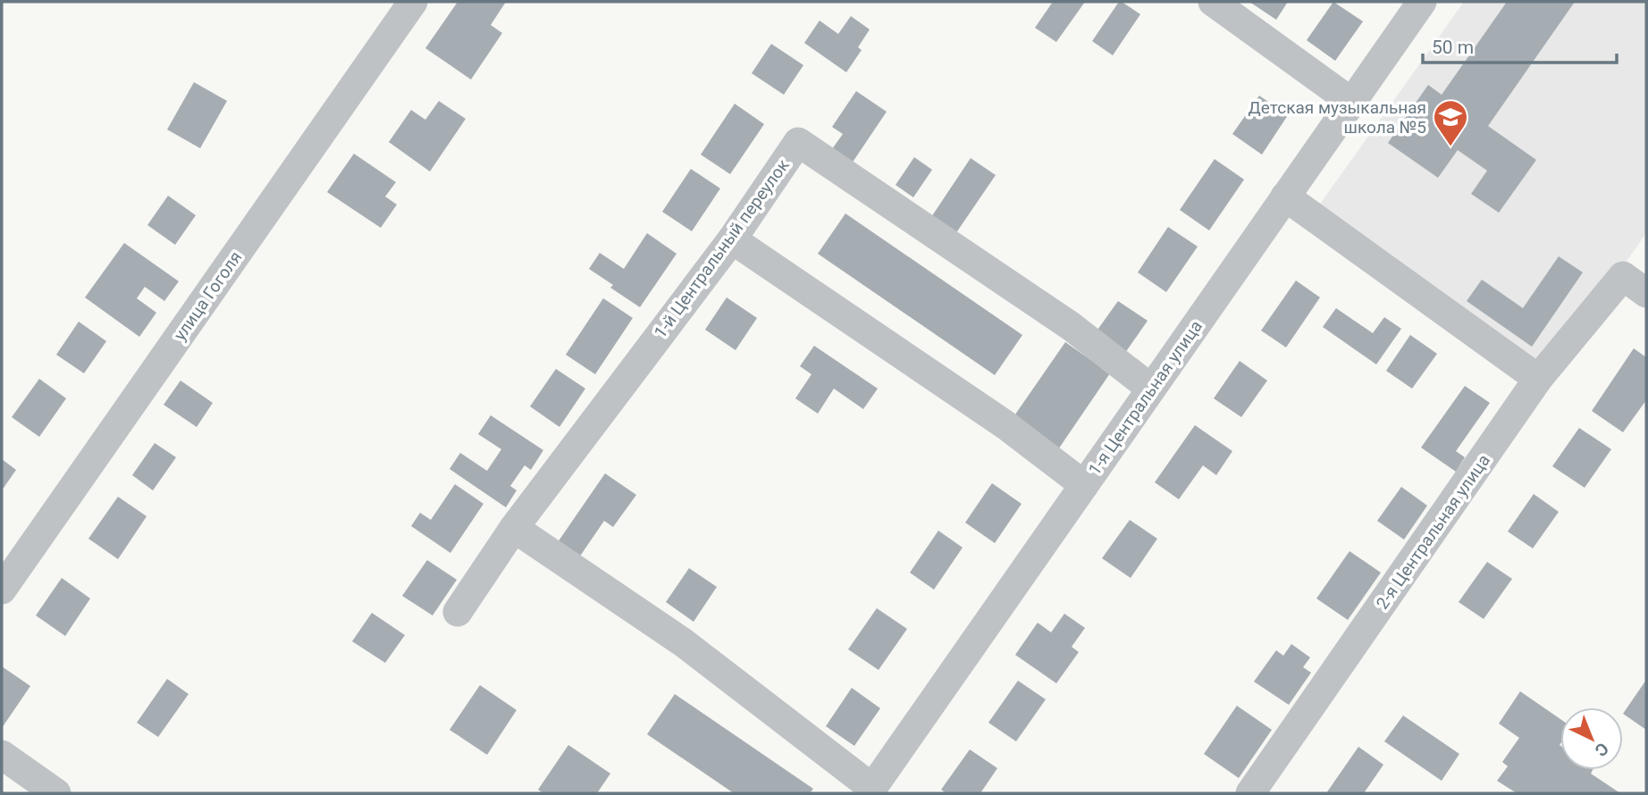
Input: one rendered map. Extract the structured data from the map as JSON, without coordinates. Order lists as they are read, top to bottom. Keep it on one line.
{"streets":{"street":["1-й Центральный переулок","улица Гоголя","1-я Центральная улица","2-я Центральная улица"]},"crossings":[["1-й Центральный переулок","1-я Центральная улица"]],"places":{"school or university":["Детская музыкальная школа №5"]},"scale_bar":"50 m","north":"bottom right"}
